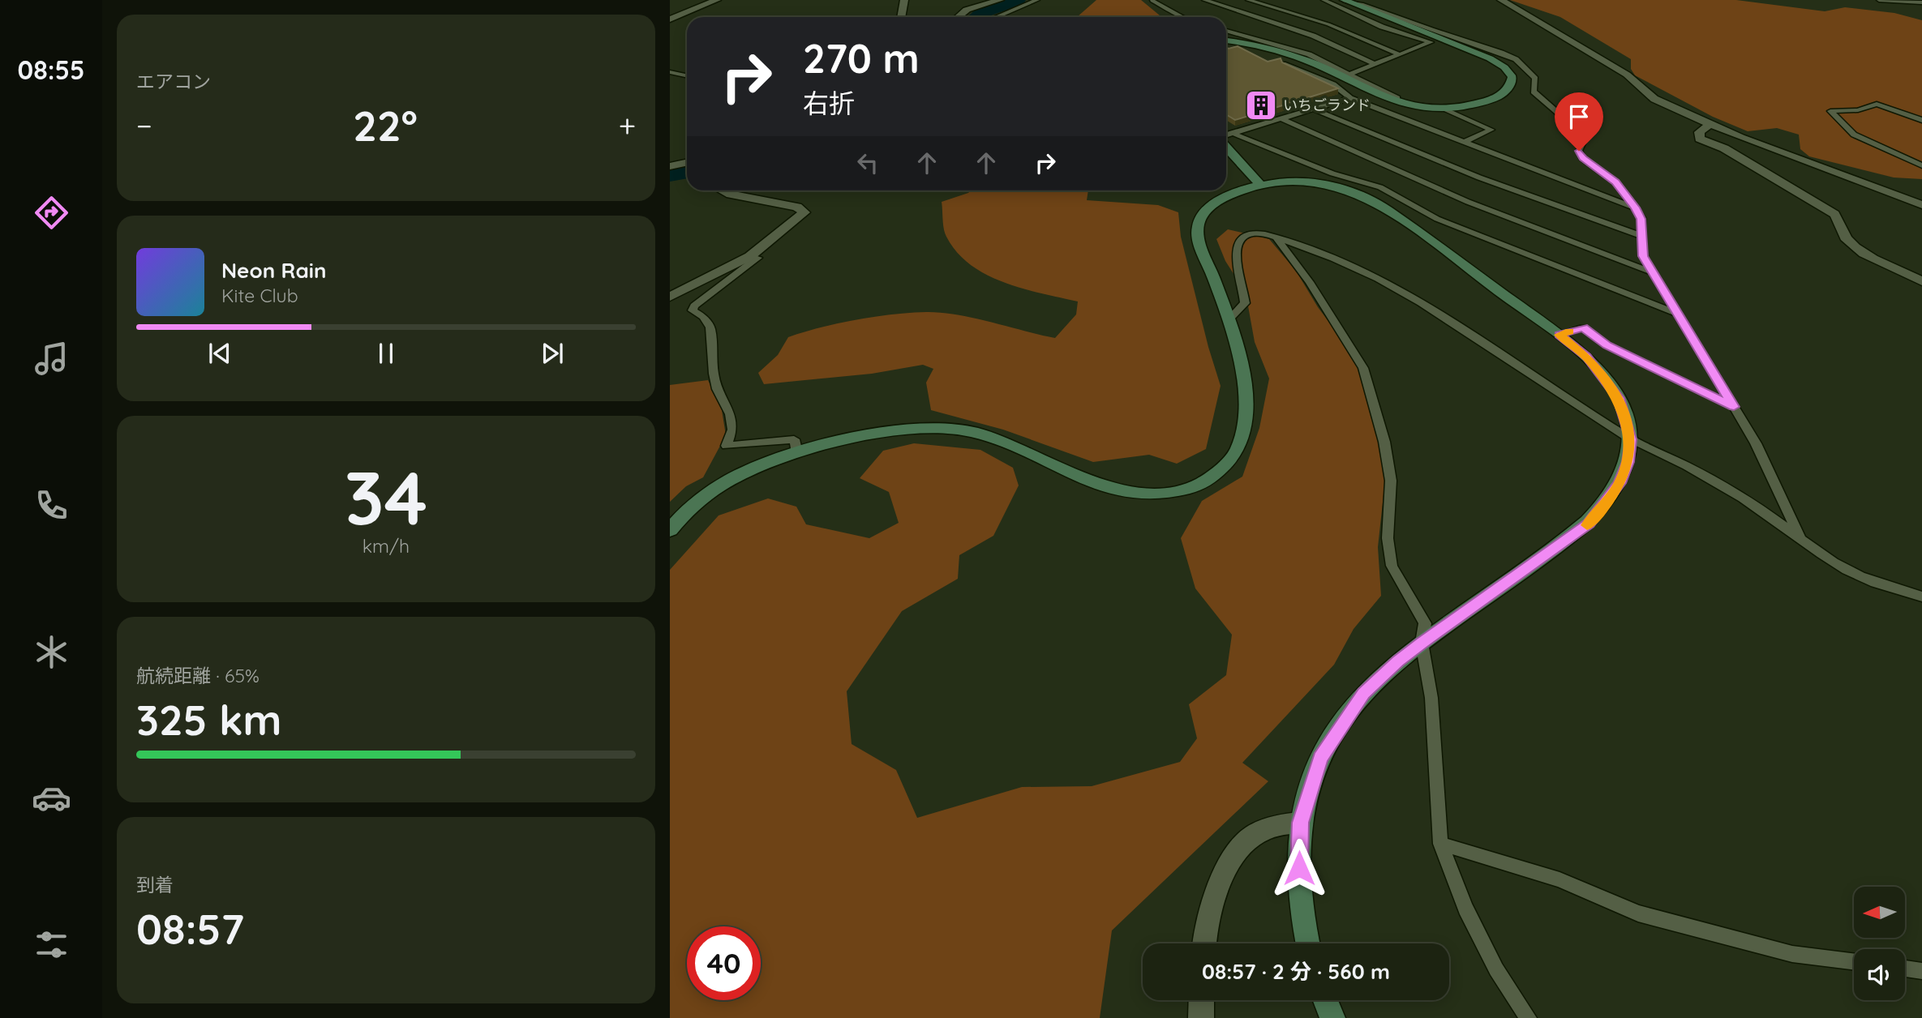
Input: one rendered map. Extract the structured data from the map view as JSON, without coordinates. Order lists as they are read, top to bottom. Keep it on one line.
{"places":{"building":["いちごランド"]},"north":"left","page":{"tabs":"08:55","tile":["エアコン",["34","km/h"],["航続距離 · 65%","325 km"],["到着","08:57"]],"turn":["270 m","右折"],"heat":["−","22°","+"],"song":["Neon Rain","Kite Club"],"limit":"40","trip":"08:57 · 2 分 · 560 m"}}
